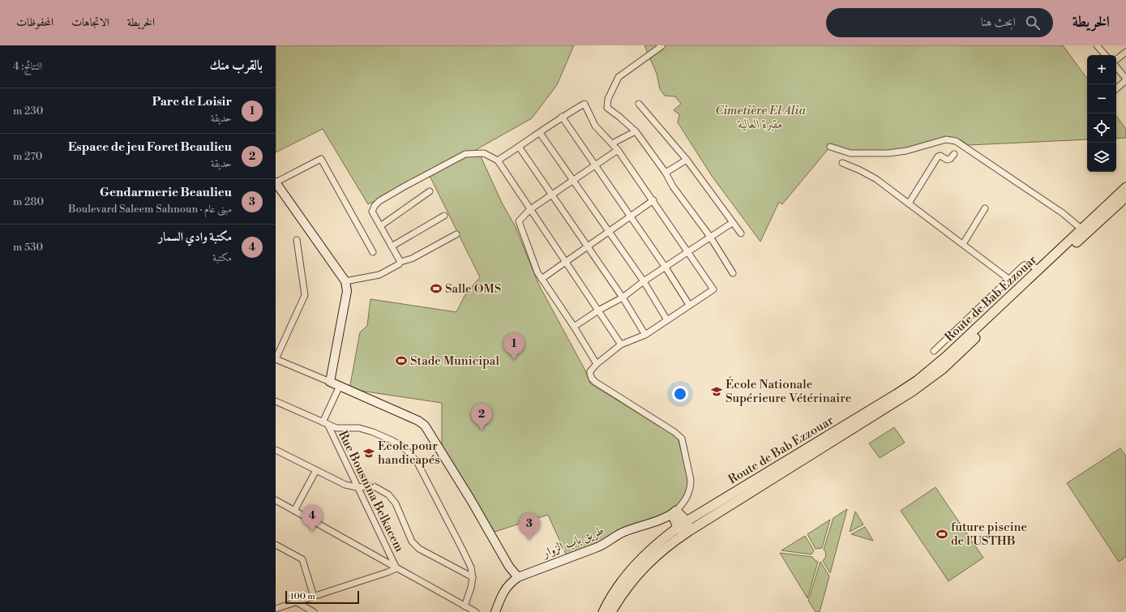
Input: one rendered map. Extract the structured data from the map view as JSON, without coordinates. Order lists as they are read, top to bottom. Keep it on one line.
{"streets":{"main road":["Route de Bab Ezzouar"],"street":["Rue Bousnina Belkacem","طريق باب الزوار"]},"parks":["Cimetière El Alia مقبرة العالية"],"places":{"sports":["Salle OMS","Stade Municipal","future piscine de l'USTHB"],"school or university":["École Nationale Supérieure Vétérinaire","Ecole pour handicapés"]},"scale_bar":"100 m","page":{"header":"الخريطة","search":"ابحث هنا","nav":["الخريطة","الاتجاهات","المحفوظات"],"heading":["بالقرب منك","النتائج: 4"],"map_buttons":["+","−"],"list":[{"mark":"1","name":"Parc de Loisir","note":"حديقة","value":"230 m"},{"mark":"2","name":"Espace de jeu Foret Beaulieu","note":"حديقة","value":"270 m"},{"mark":"3","name":"Gendarmerie Beaulieu","note":"مبنى عام · Boulevard Saleem Sahnoun","value":"280 m"},{"mark":"4","name":"مكتبة وادي السمار","note":"مكتبة","value":"530 m"}],"pins":["1","2","4","3"],"scale":"100 m"}}
